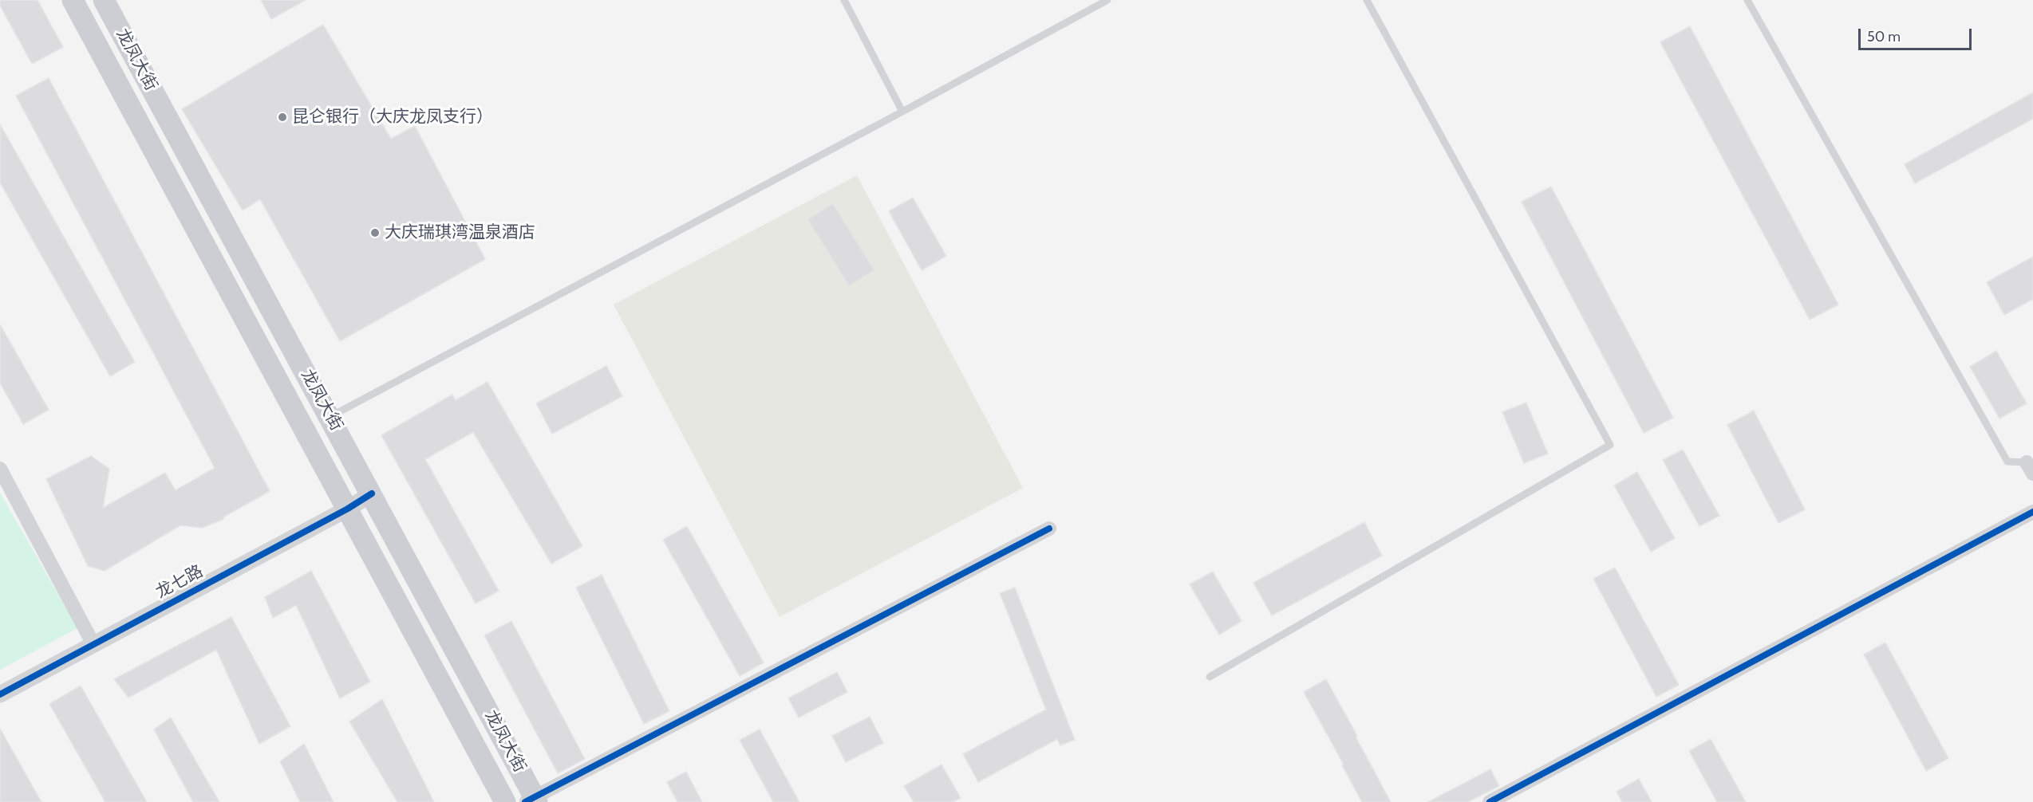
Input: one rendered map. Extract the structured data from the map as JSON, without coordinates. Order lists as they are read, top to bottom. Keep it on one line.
{"streets":{"main road":["龙凤大街"],"street":["龙七路"]},"crossings":[["龙凤大街","龙七路"]],"places":["昆仑银行（大庆龙凤支行）","大庆瑞琪湾温泉酒店"],"scale_bar":"50 m"}
